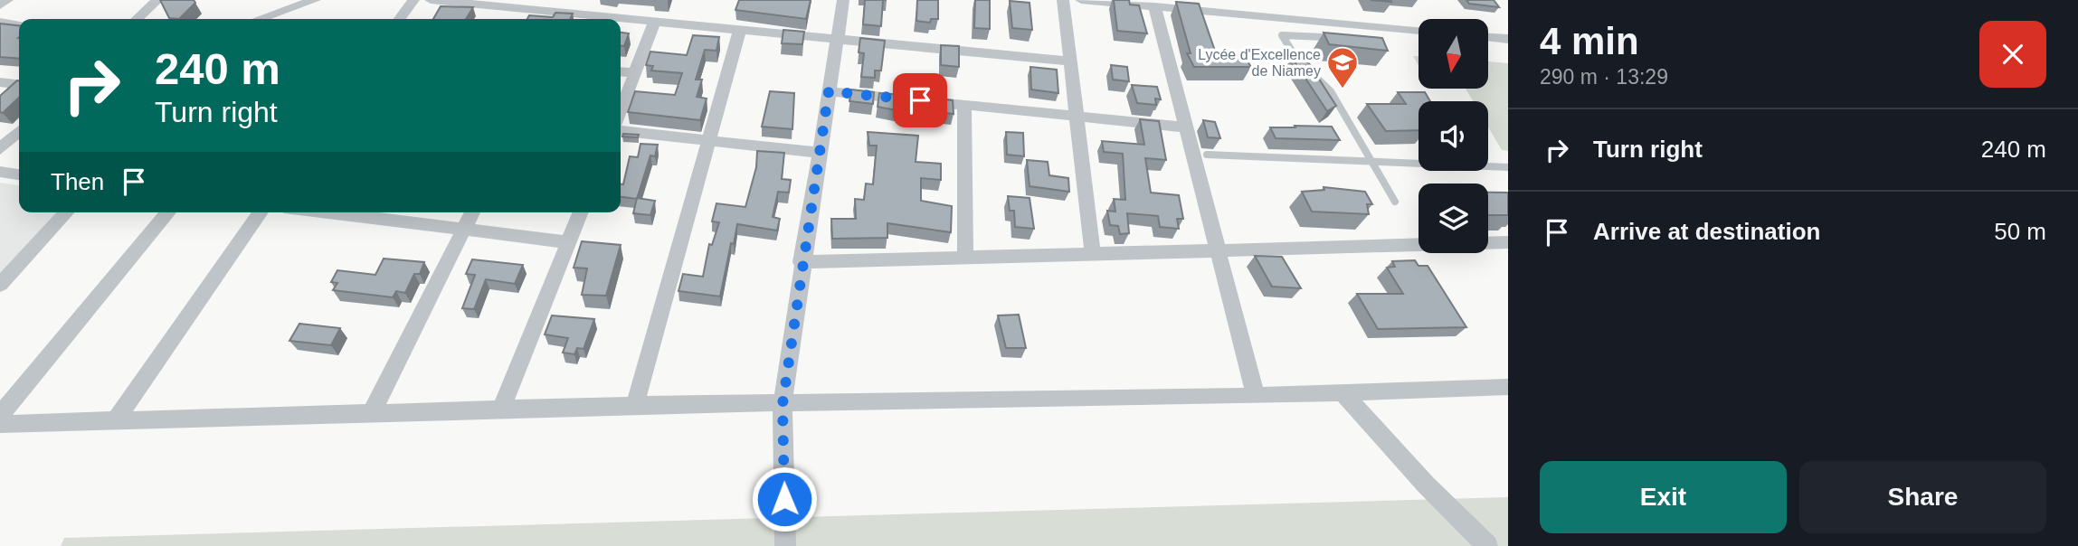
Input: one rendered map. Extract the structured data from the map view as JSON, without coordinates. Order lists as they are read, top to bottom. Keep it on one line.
{"places":{"school or university":["Lycée d'Excellence de Niamey"]},"north":"bottom","page":{"heading":["4 min","290 m · 13:29"],"turn":["240 m","Turn right"],"list":[{"name":"Turn right","value":"240 m"},{"name":"Arrive at destination","value":"50 m"}],"then":"Then","buttons":["Exit","Share"]}}
